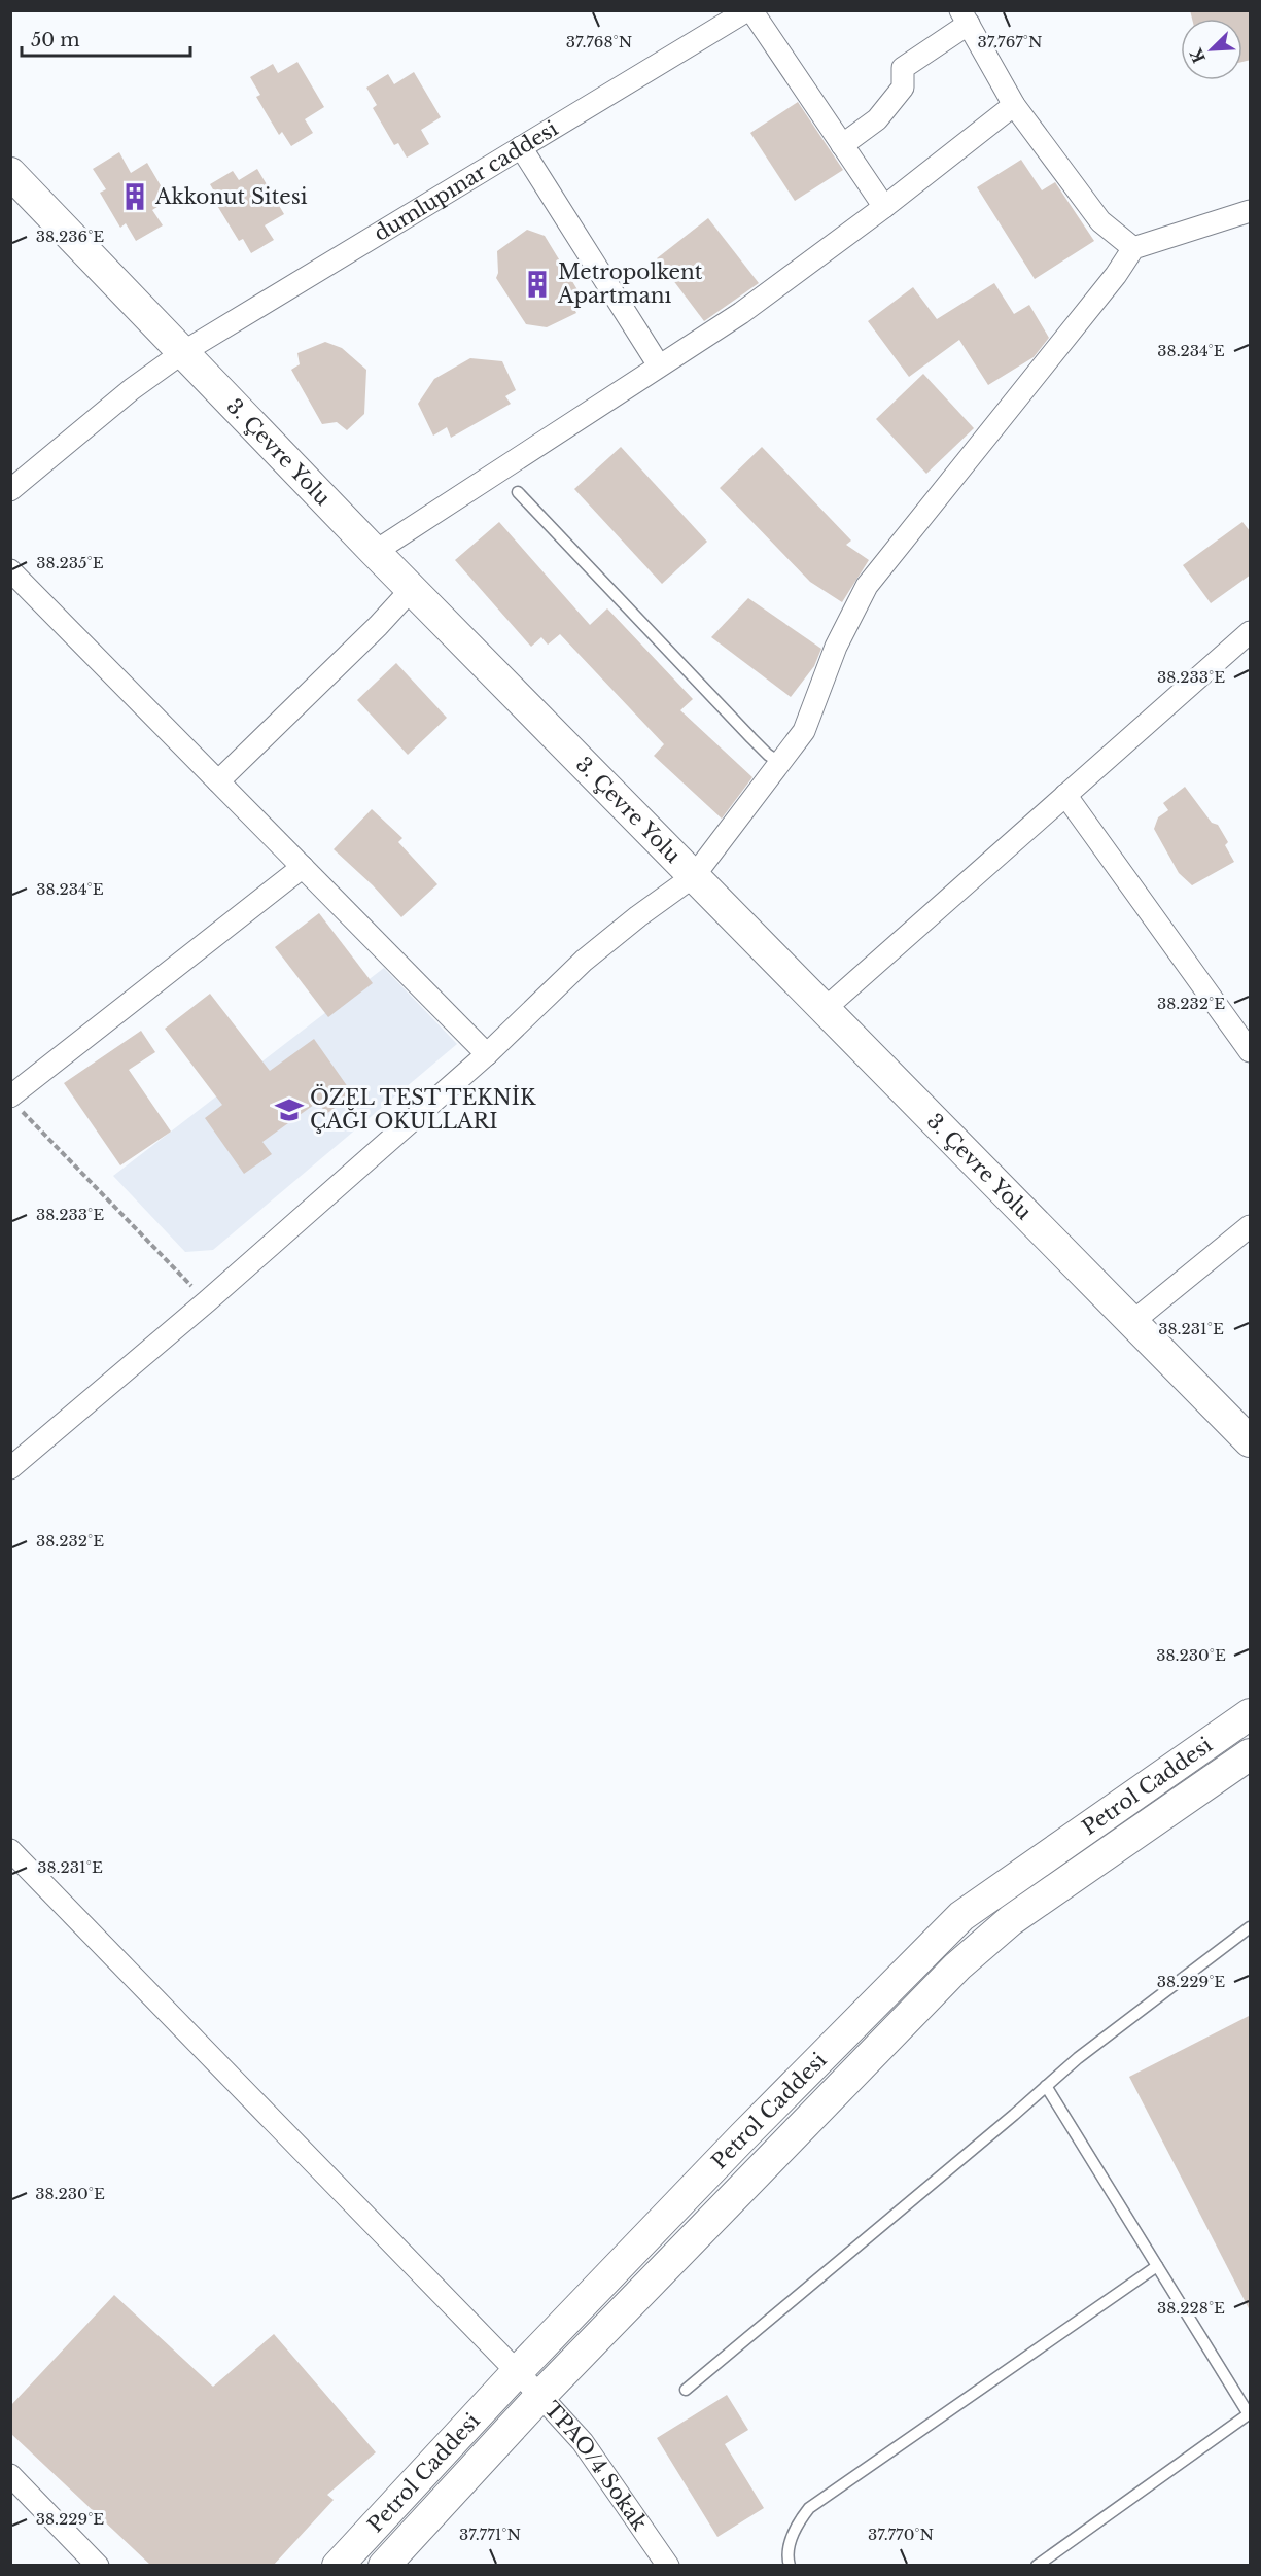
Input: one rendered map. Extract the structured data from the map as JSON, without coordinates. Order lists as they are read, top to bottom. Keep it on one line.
{"streets":{"main road":["3. Çevre Yolu","Petrol Caddesi"],"street":["dumlupınar caddesi","TPAO/4 Sokak"]},"crossings":[["dumlupınar caddesi","3. Çevre Yolu"],["Petrol Caddesi","TPAO/4 Sokak"]],"places":{"building":["Akkonut Sitesi","Metropolkent Apartmanı"],"school or university":["ÖZEL TEST TEKNİK ÇAĞI OKULLARI"]},"scale_bar":"50 m","north":"bottom left","coordinates":["37.767°N","37.768°N","38.236°E","38.234°E","38.235°E","38.233°E","38.232°E","38.231°E","38.230°E","38.229°E","38.228°E","37.771°N","37.770°N"]}
